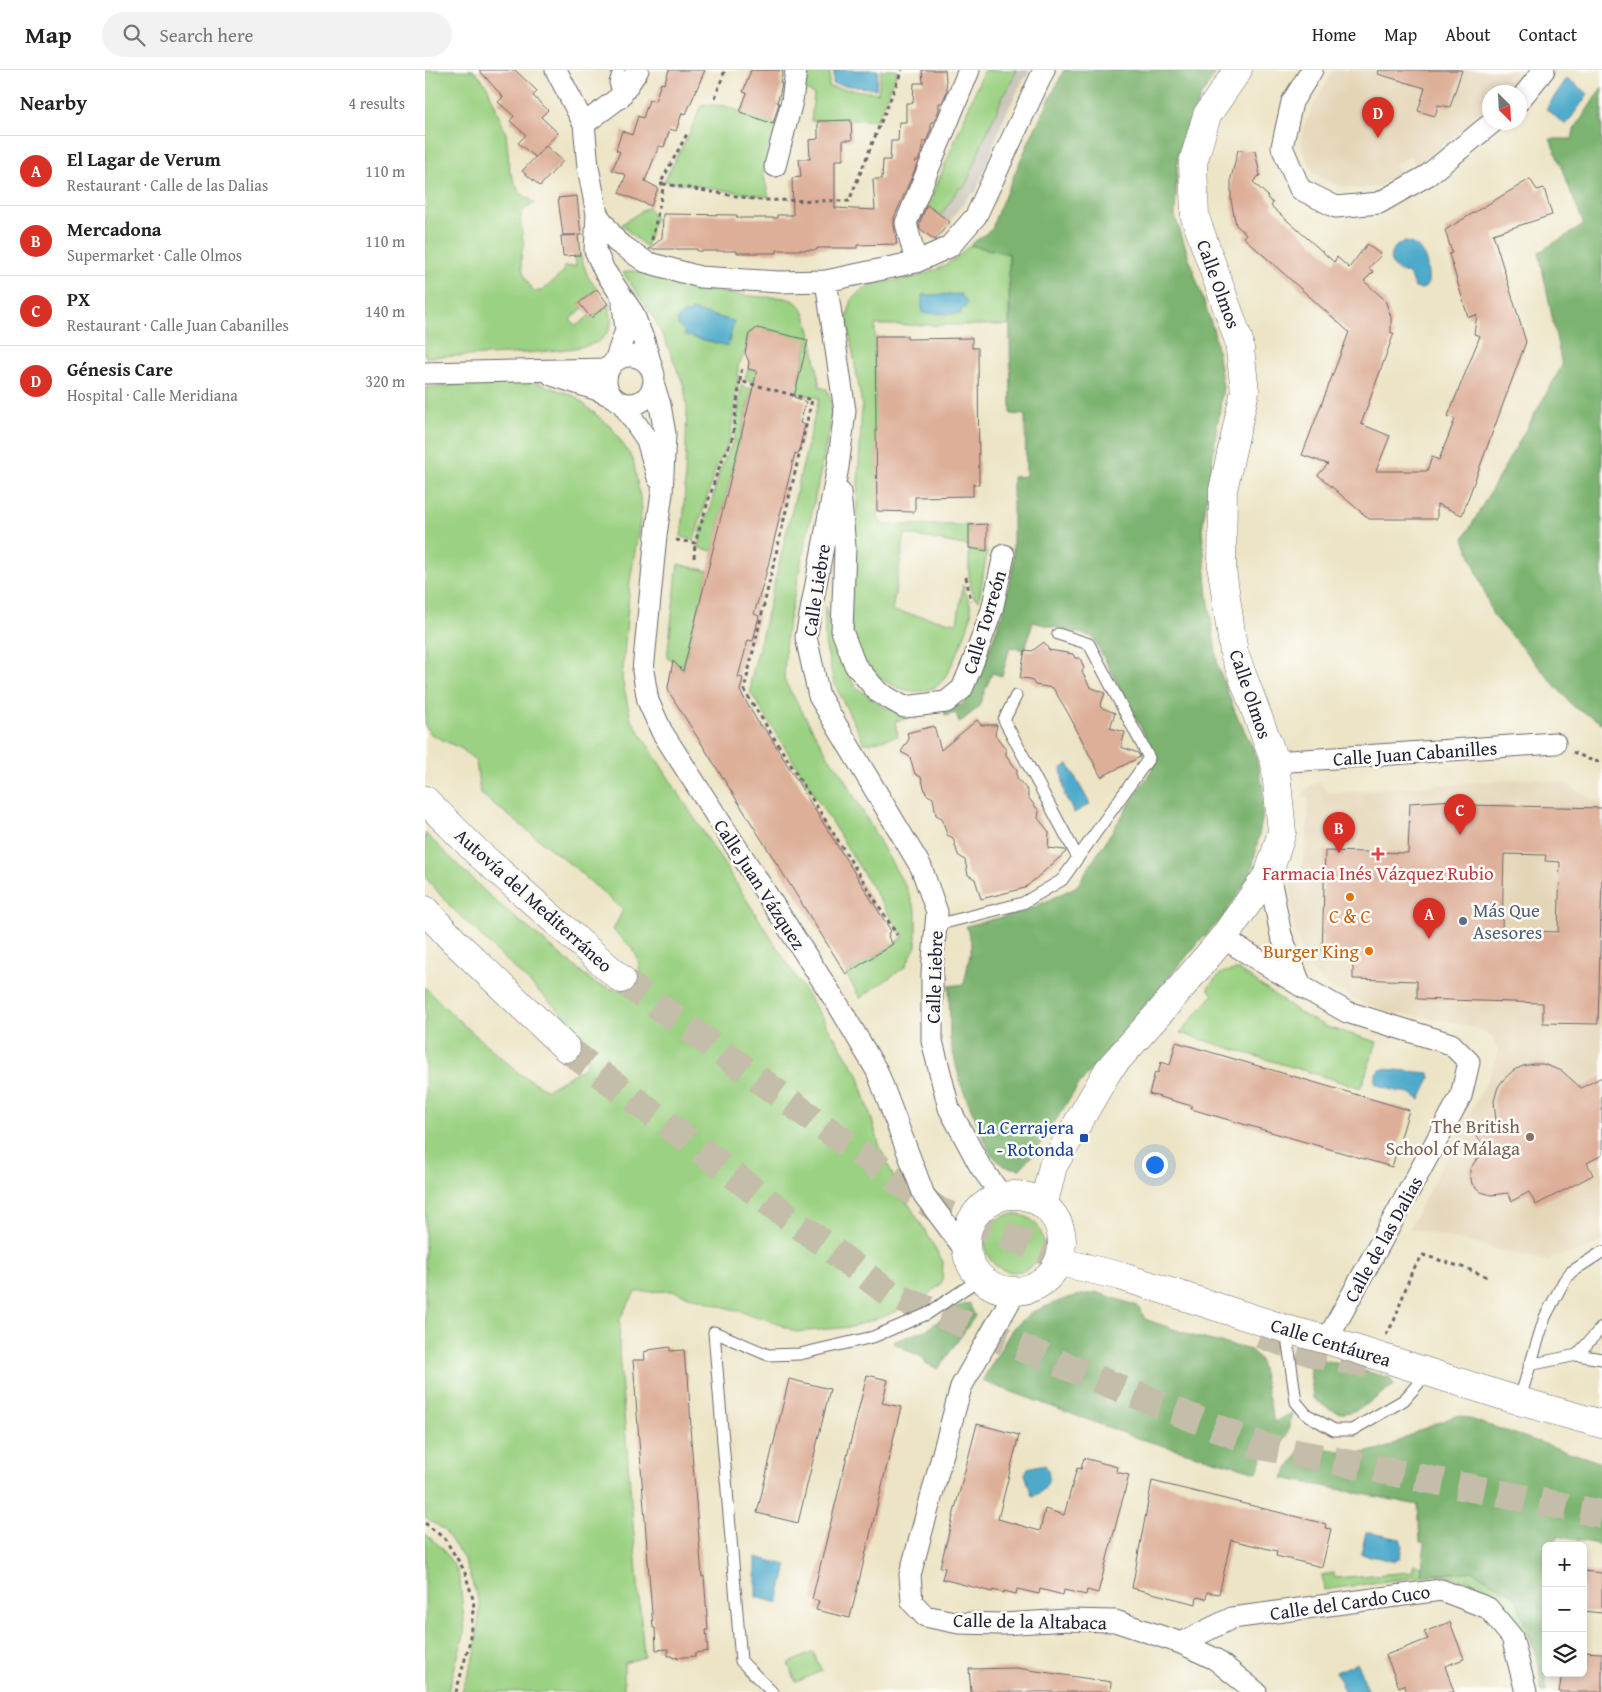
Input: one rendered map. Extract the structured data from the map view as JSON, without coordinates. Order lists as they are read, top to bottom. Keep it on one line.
{"streets":{"main road":["Calle Olmos","Autovía del Mediterráneo","Calle Centáurea"],"street":["Calle Liebre","Calle Torreón","Calle Juan Cabanilles","Calle Juan Vázquez","Calle de las Dalias","Calle del Cardo Cuco","Calle de la Altabaca"]},"crossings":[["Calle Olmos","Calle Liebre"],["Calle Olmos","Calle Juan Cabanilles"],["Calle Olmos","Calle Juan Vázquez"],["Calle Olmos","Calle de las Dalias"],["Calle Olmos","Calle Centáurea"],["Calle Olmos","Calle de la Altabaca"],["Calle Liebre","Calle Torreón"],["Calle Liebre","Calle Juan Vázquez"],["Calle Liebre","Calle Centáurea"],["Calle Liebre","Calle de la Altabaca"],["Calle Juan Vázquez","Calle Centáurea"],["Calle Juan Vázquez","Calle de la Altabaca"],["Calle de las Dalias","Calle Centáurea"],["Calle Centáurea","Calle de la Altabaca"],["Calle del Cardo Cuco","Calle de la Altabaca"]],"places":{"health":["Farmacia Inés Vázquez Rubio"],"other":["C & C","Más Que Asesores","Burger King","The British School of Málaga"],"transit":["La Cerrajera - Rotonda"]},"north":"bottom right","page":{"header":"Map","search":"Search here","nav":["Home","Map","About","Contact"],"heading":["Nearby","4 results"],"pins":["D","C","B","A"],"list":[{"mark":"A","name":"El Lagar de Verum","note":"Restaurant · Calle de las Dalias","value":"110 m"},{"mark":"B","name":"Mercadona","note":"Supermarket · Calle Olmos","value":"110 m"},{"mark":"C","name":"PX","note":"Restaurant · Calle Juan Cabanilles","value":"140 m"},{"mark":"D","name":"Génesis Care","note":"Hospital · Calle Meridiana","value":"320 m"}],"map_buttons":["+","−"]}}
